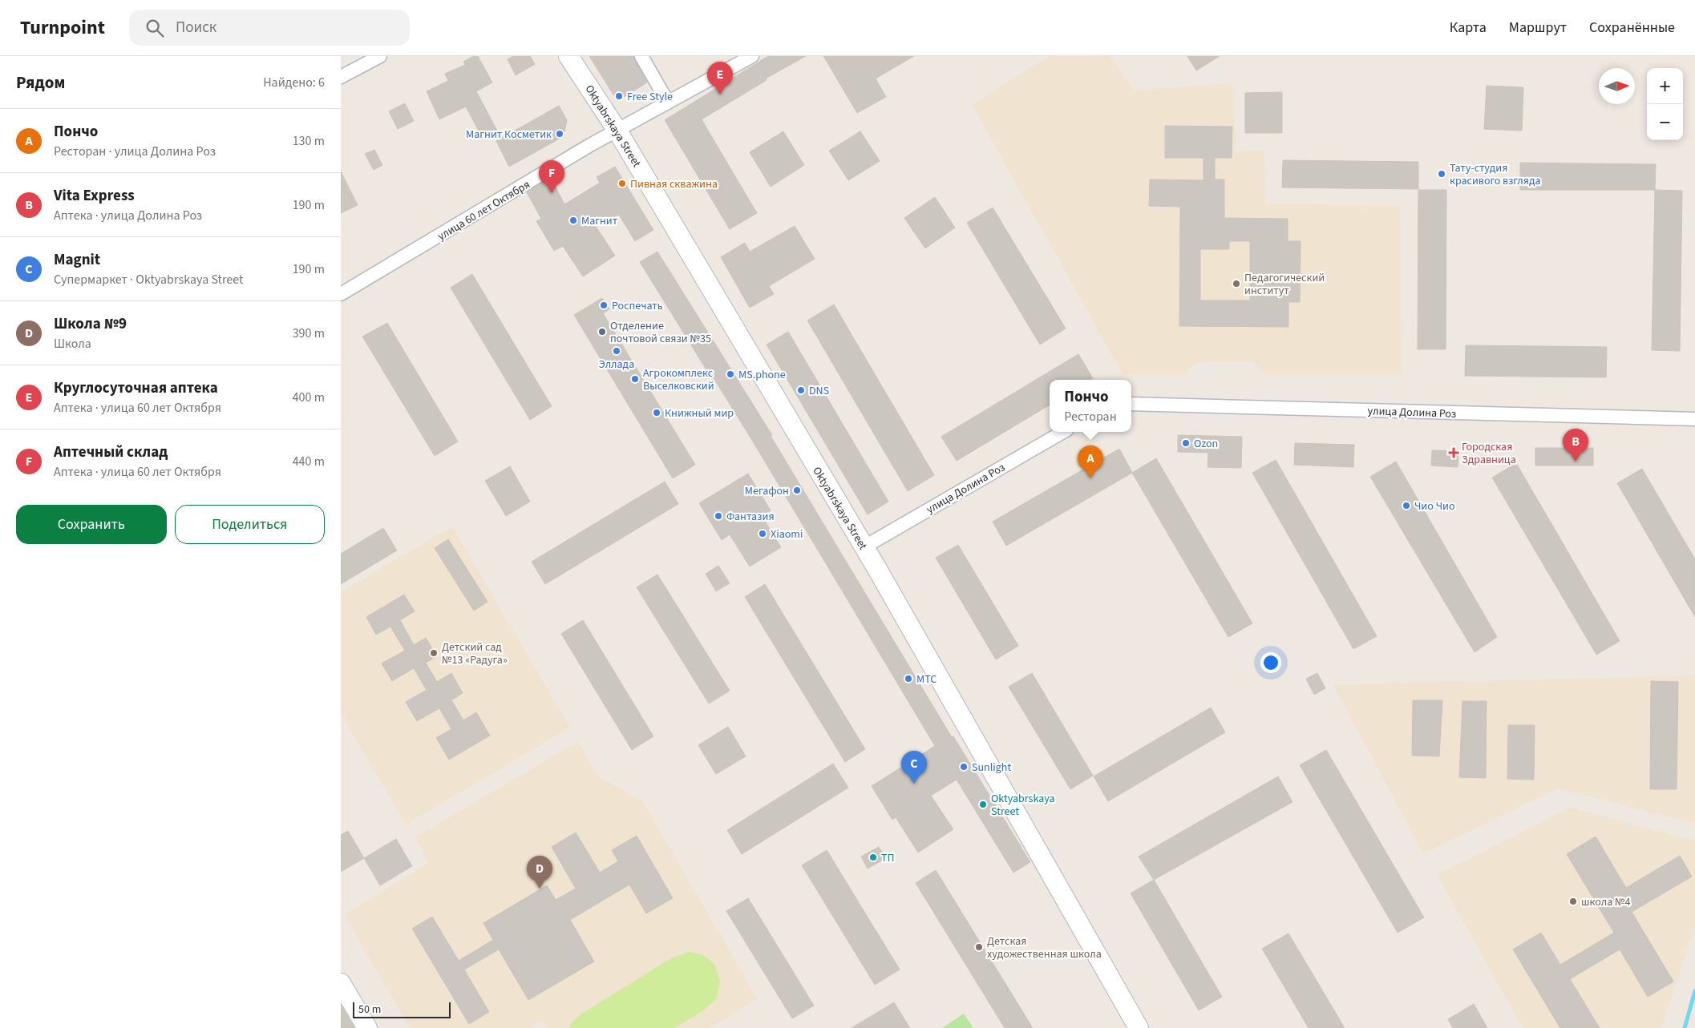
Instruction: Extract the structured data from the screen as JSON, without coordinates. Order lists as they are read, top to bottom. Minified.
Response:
{"streets":{"main road":["Oktyabrskaya Street"],"street":["улица 60 лет Октября","улица Долина Роз"]},"crossings":[["Oktyabrskaya Street","улица 60 лет Октября"],["Oktyabrskaya Street","улица Долина Роз"]],"places":{"other":["Free Style","Магнит Косметик","Тату-студия красивого взгляда","Пивная скважина","Магнит","Педагогический институт","Роспечать","Отделение почтовой связи №35","Эллада","MS.phone","Агрокомплекс Выселковский","DNS","Книжный мир","Ozon","Мегафон","Чио Чио","Фантазия","Xiaomi","Детский сад №13 «Радуга»","МТС","Sunlight","Oktyabrskaya Street","ТП","школа №4","Детская художественная школа"],"health":["Городская Здравница"]},"scale_bar":"50 m","north":"right","page":{"header":"Turnpoint","search":"Поиск","nav":["Карта","Маршрут","Сохранённые"],"heading":["Рядом","Найдено: 6"],"pins":["E","F","B","A","C","D"],"map_buttons":["+","−"],"list":[{"mark":"A","name":"Пончо","note":"Ресторан · улица Долина Роз","value":"130 m"},{"mark":"B","name":"Vita Express","note":"Аптека · улица Долина Роз","value":"190 m"},{"mark":"C","name":"Magnit","note":"Супермаркет · Oktyabrskaya Street","value":"190 m"},{"mark":"D","name":"Школа №9","note":"Школа","value":"390 m"},{"mark":"E","name":"Круглосуточная аптека","note":"Аптека · улица 60 лет Октября","value":"400 m"},{"mark":"F","name":"Аптечный склад","note":"Аптека · улица 60 лет Октября","value":"440 m"}],"popup":["Пончо","Ресторан"],"buttons":["Сохранить","Поделиться"],"scale":"50 m"}}
